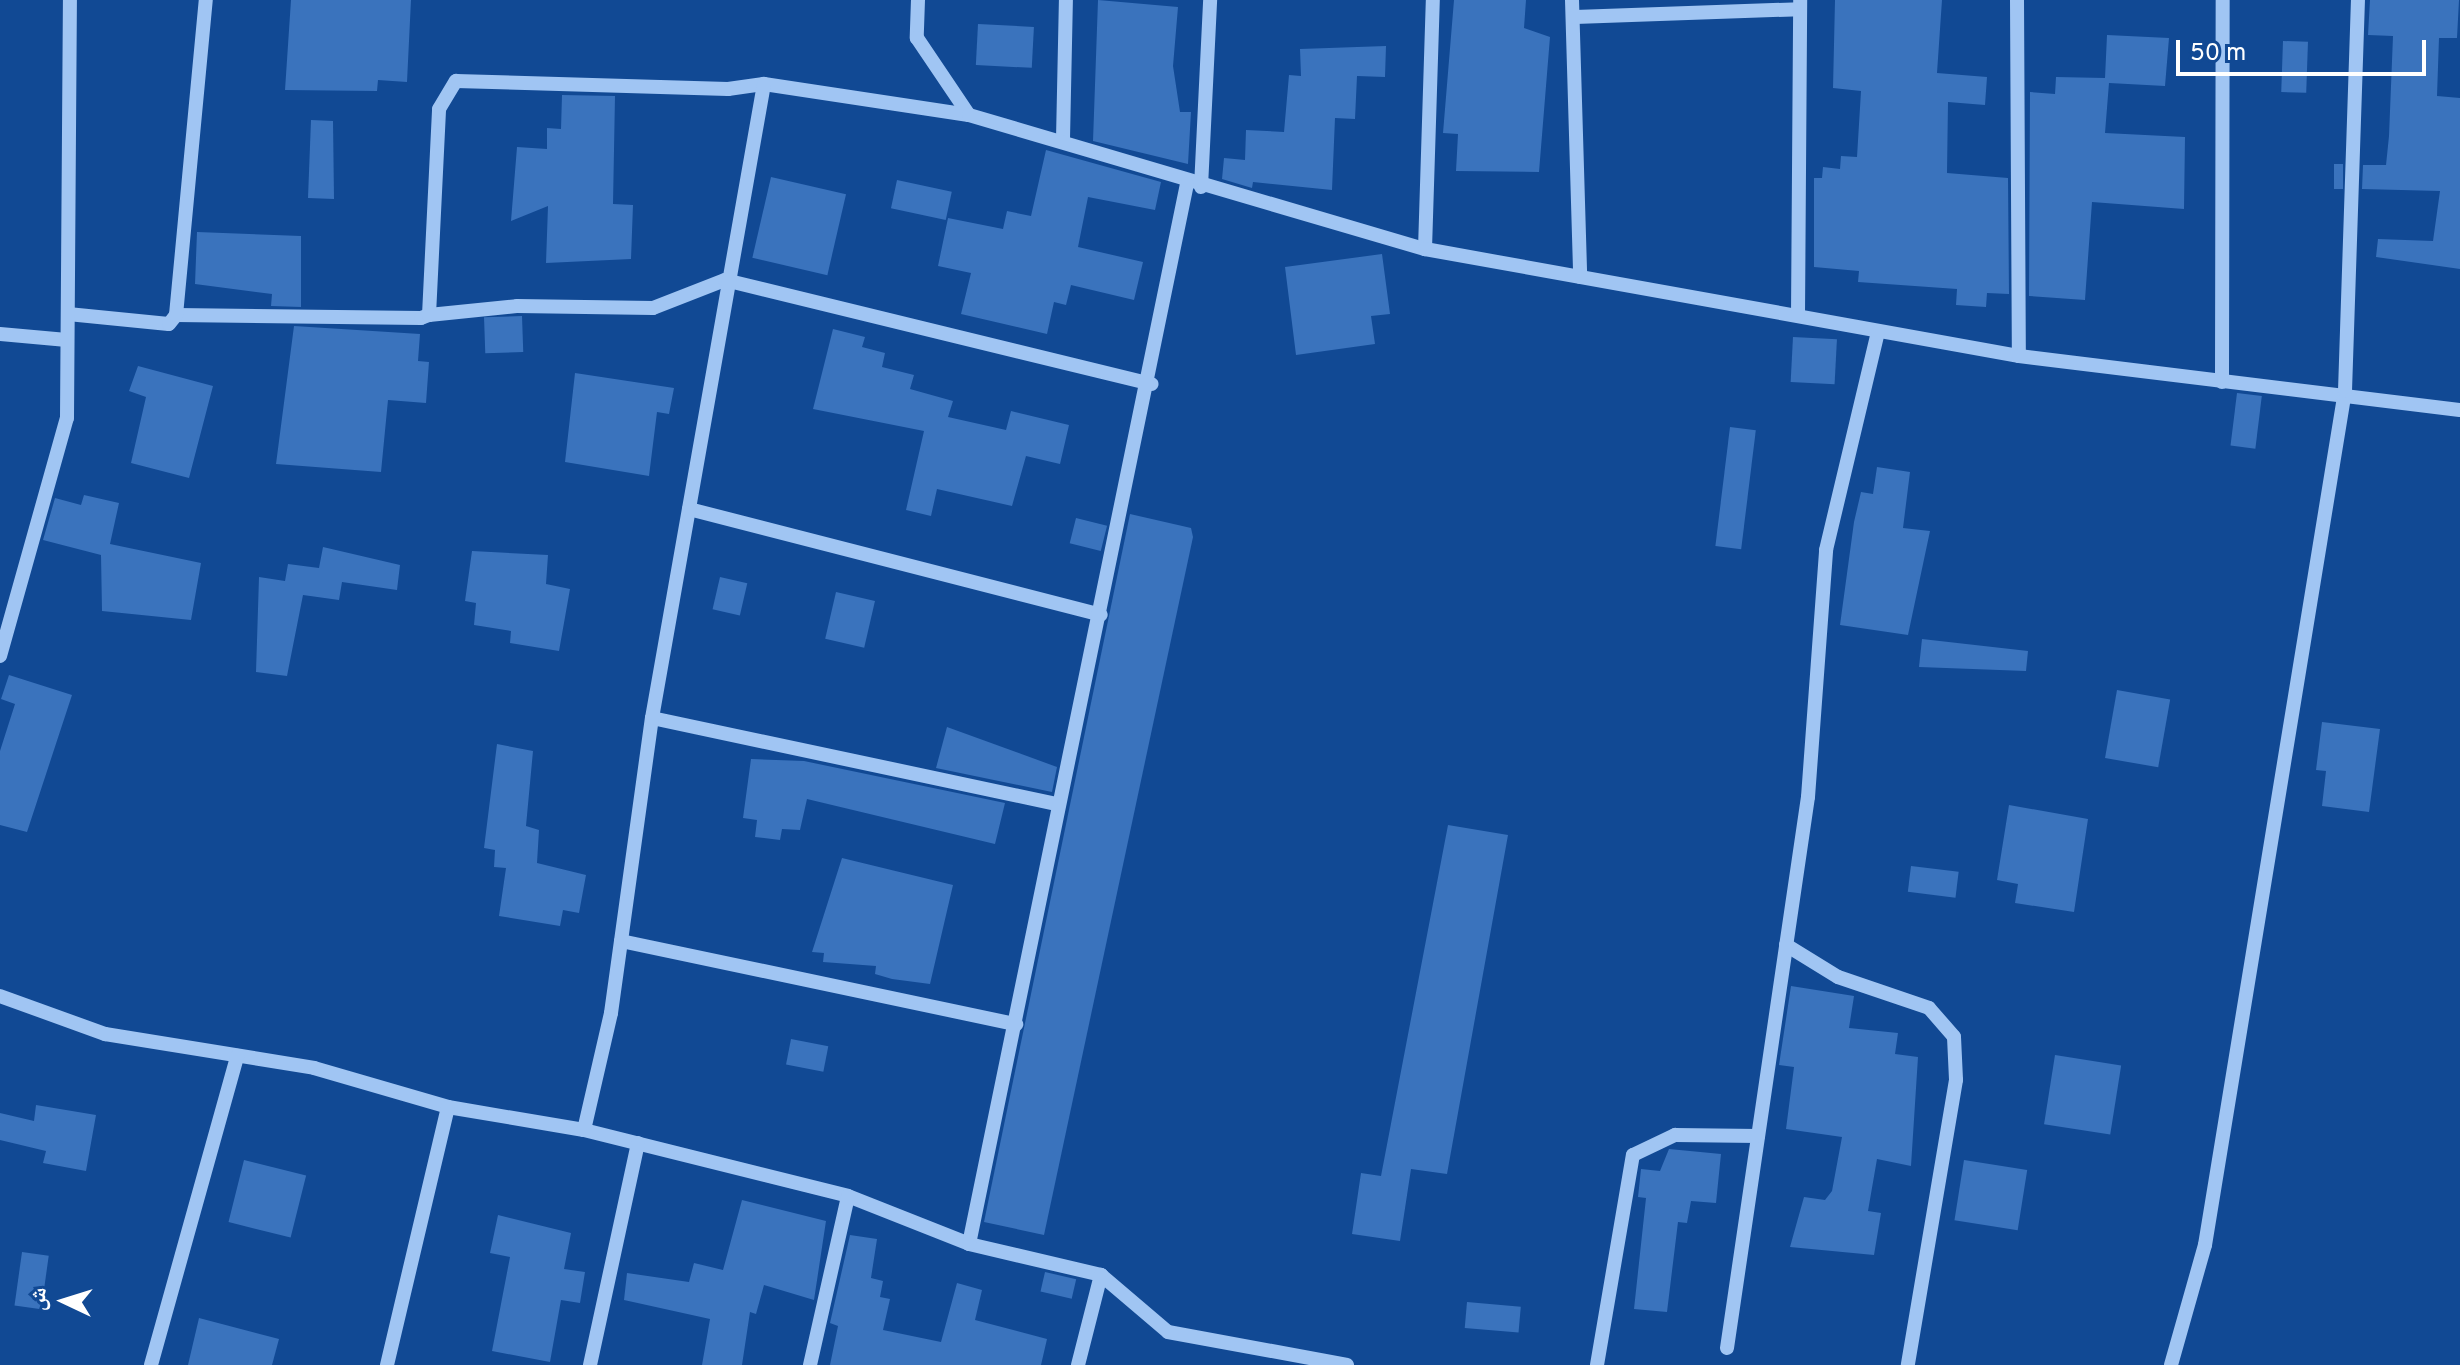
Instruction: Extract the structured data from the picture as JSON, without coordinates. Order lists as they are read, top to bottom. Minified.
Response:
{"scale_bar":"50 m","north":"left"}
